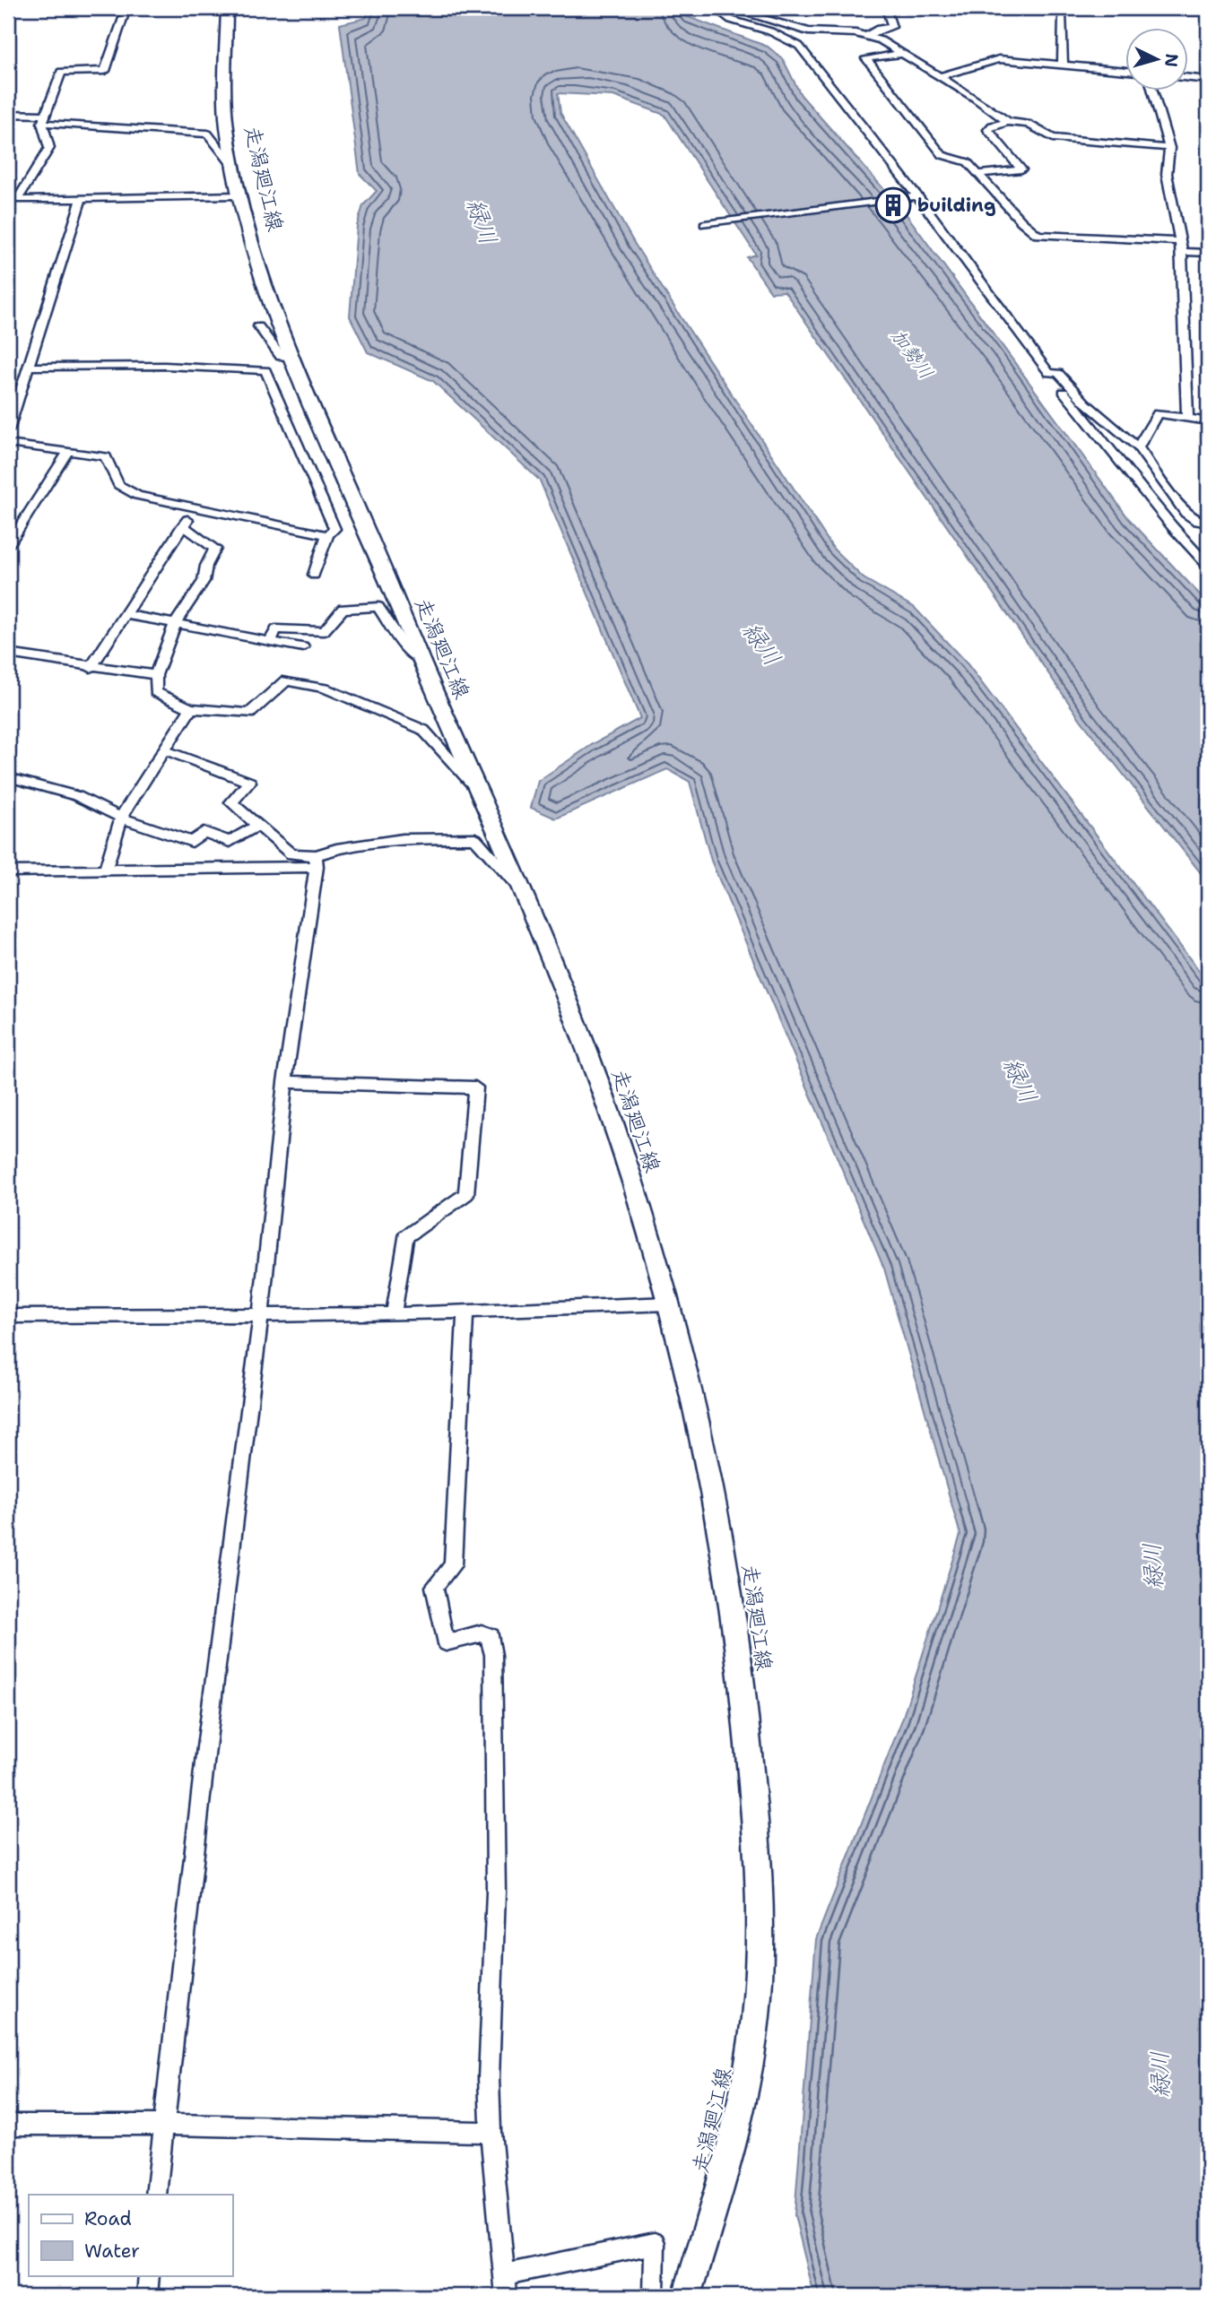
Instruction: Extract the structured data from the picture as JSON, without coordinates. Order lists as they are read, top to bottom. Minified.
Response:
{"streets":{"main road":["走潟廻江線"]},"water":["緑川","加勢川"],"places":{"building":["building"]},"legend":["Road","Water"],"north":"right"}
